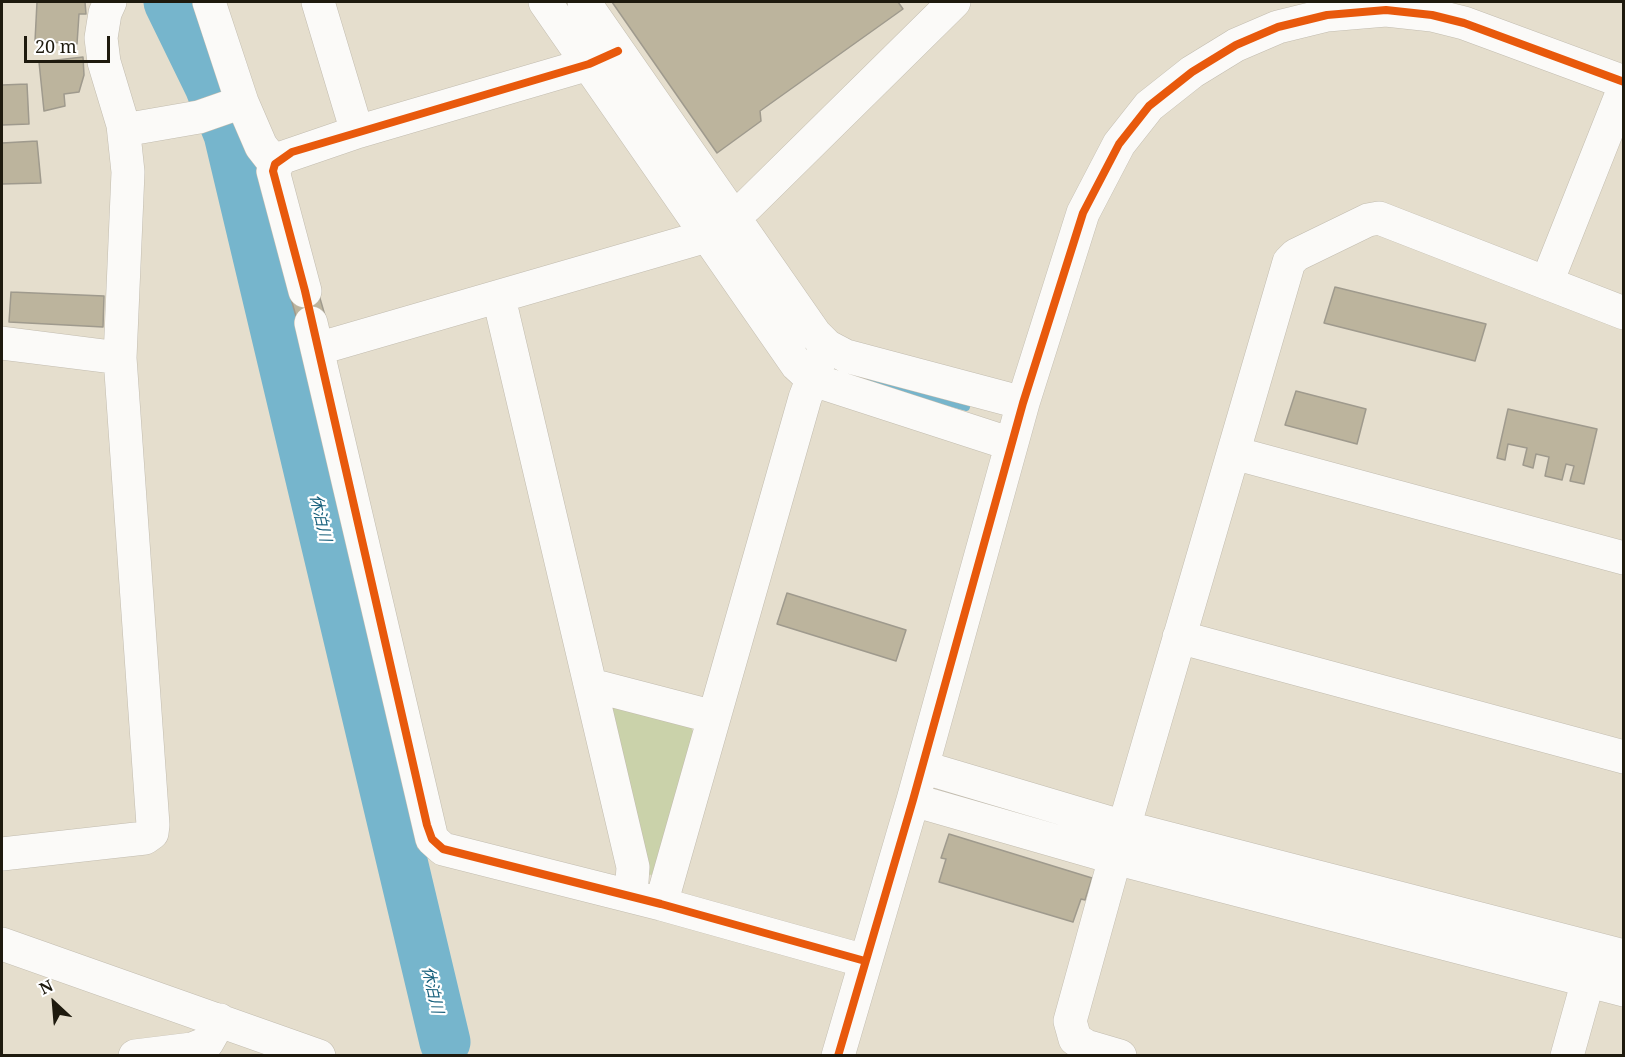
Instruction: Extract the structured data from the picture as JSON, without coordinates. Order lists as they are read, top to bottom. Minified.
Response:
{"water":["休泊川"],"scale_bar":"20 m","north":"top left"}
